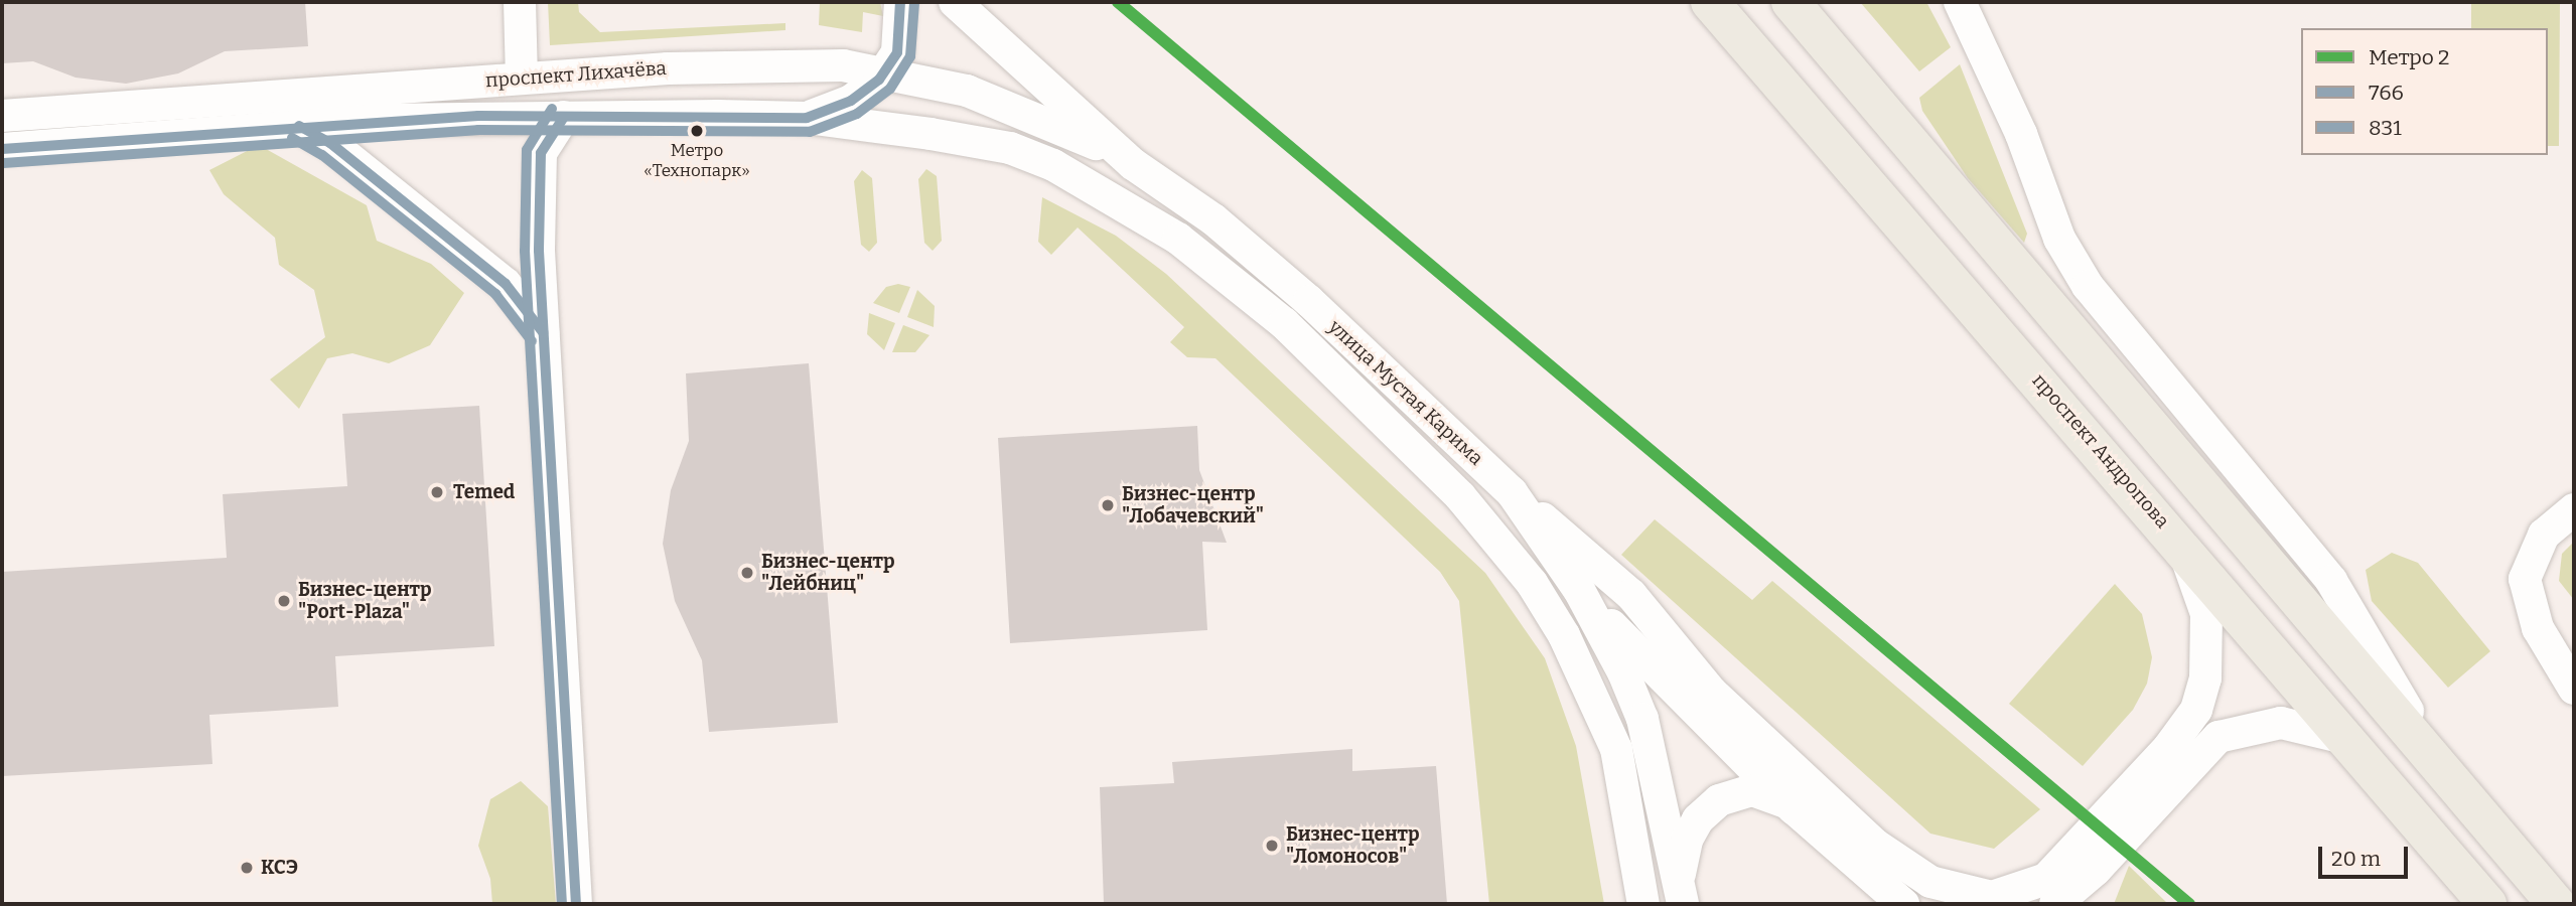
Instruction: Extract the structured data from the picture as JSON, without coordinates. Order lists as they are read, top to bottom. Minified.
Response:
{"streets":{"main road":["проспект Андропова"],"street":["проспект Лихачёва","улица Мустая Карима"]},"crossings":[["проспект Лихачёва","улица Мустая Карима"]],"places":["Метро «Технопарк»","Temed","Бизнес-центр \"Лобачевский\"","Бизнес-центр \"Лейбниц\"","Бизнес-центр \"Port-Plaza\"","Бизнес-центр \"Ломоносов\"","КСЭ"],"lines":["metro line 2","transit line 766","transit line 831"],"legend":["Метро 2","766","831"],"scale_bar":"20 m"}
